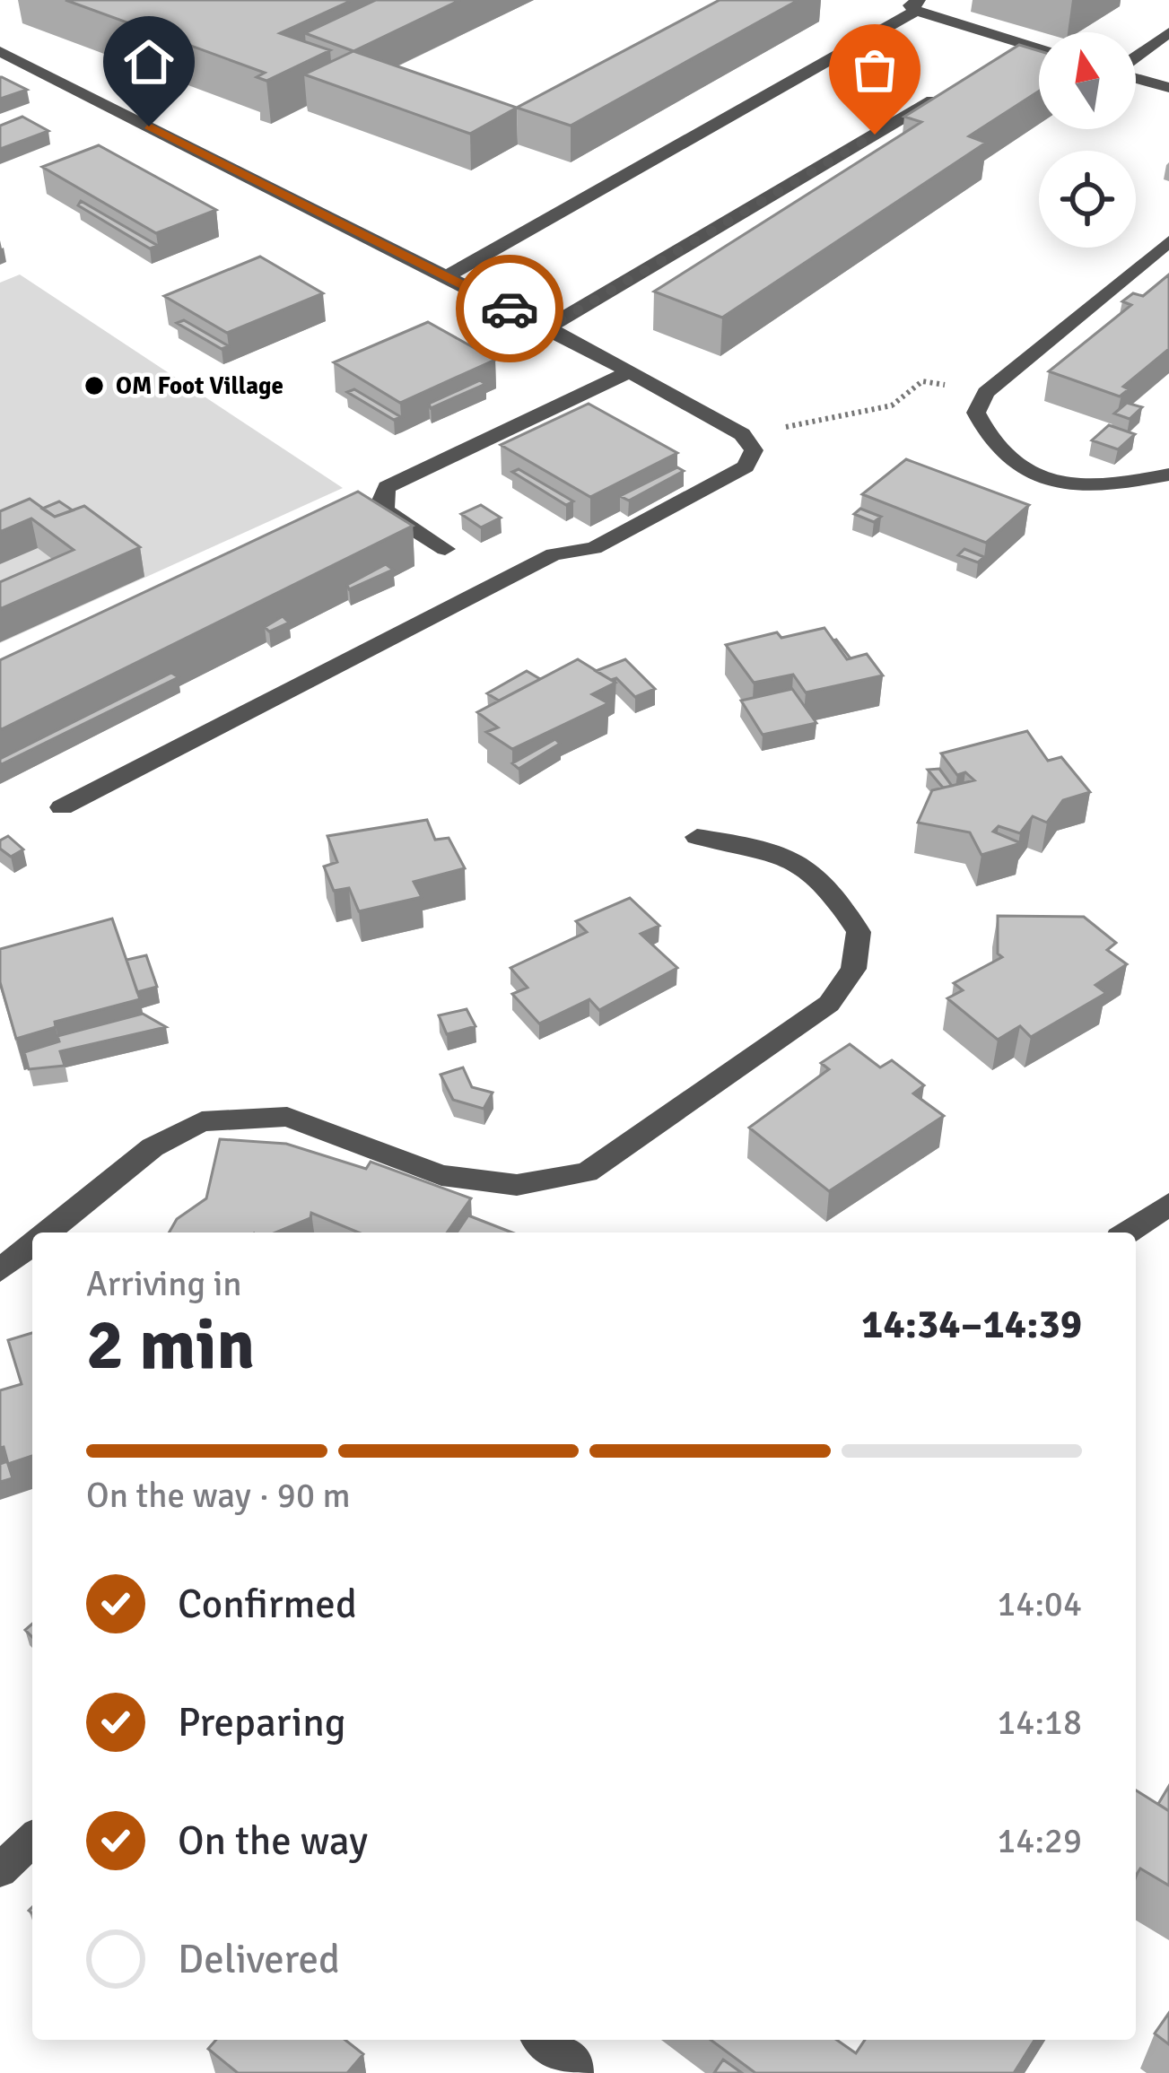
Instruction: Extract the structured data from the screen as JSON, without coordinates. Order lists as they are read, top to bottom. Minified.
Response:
{"places":["OM Foot Village"],"north":"top","page":{"heading":["2 min","Arriving in","14:34–14:39"],"bar":"On the way · 90 m","list":[["Confirmed","14:04"],["Preparing","14:18"],["On the way","14:29"],"Delivered"]}}
